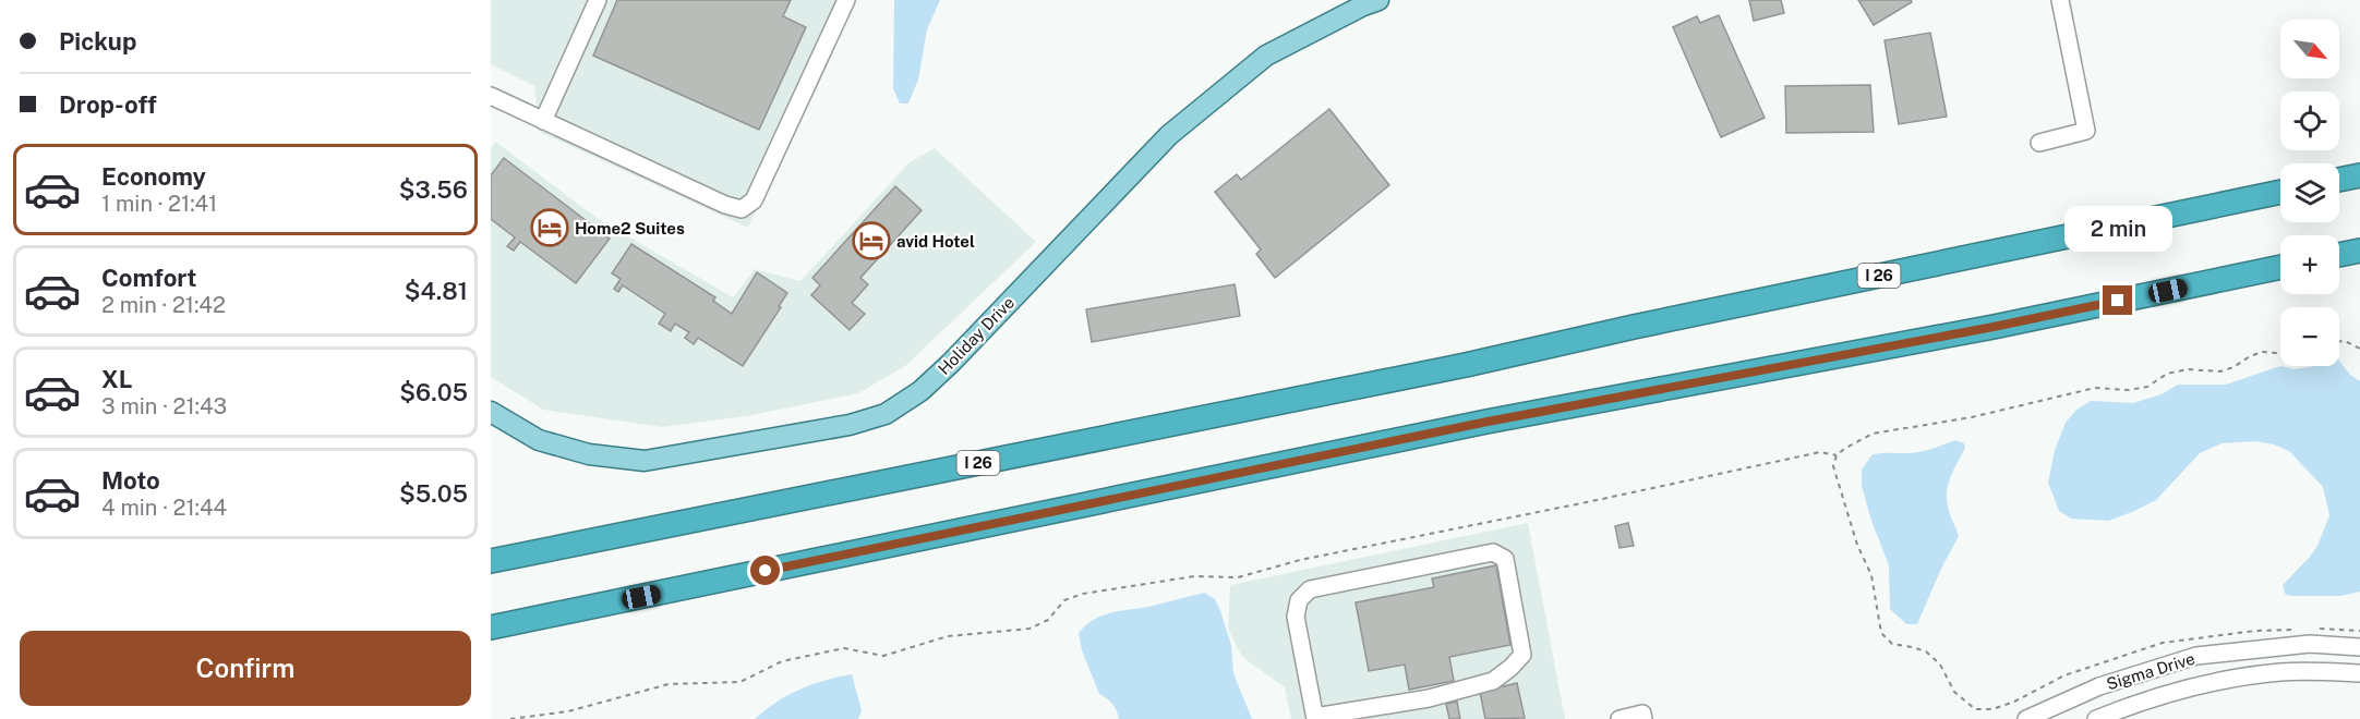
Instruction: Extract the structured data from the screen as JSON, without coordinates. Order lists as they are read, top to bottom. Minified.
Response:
{"streets":{"highway":["I 26"],"main road":["Holiday Drive"],"street":["Sigma Drive"]},"places":{"hotel":["Home2 Suites","avid Hotel"]},"north":"bottom right","page":{"banner":["Pickup","Drop-off"],"map_buttons":["+","−"],"list":[{"name":"Economy","note":"1 min · 21:41","value":"$3.56"},{"name":"Comfort","note":"2 min · 21:42","value":"$4.81"},{"name":"XL","note":"3 min · 21:43","value":"$6.05"},{"name":"Moto","note":"4 min · 21:44","value":"$5.05"}],"bubble":"2 min","buttons":"Confirm"}}
